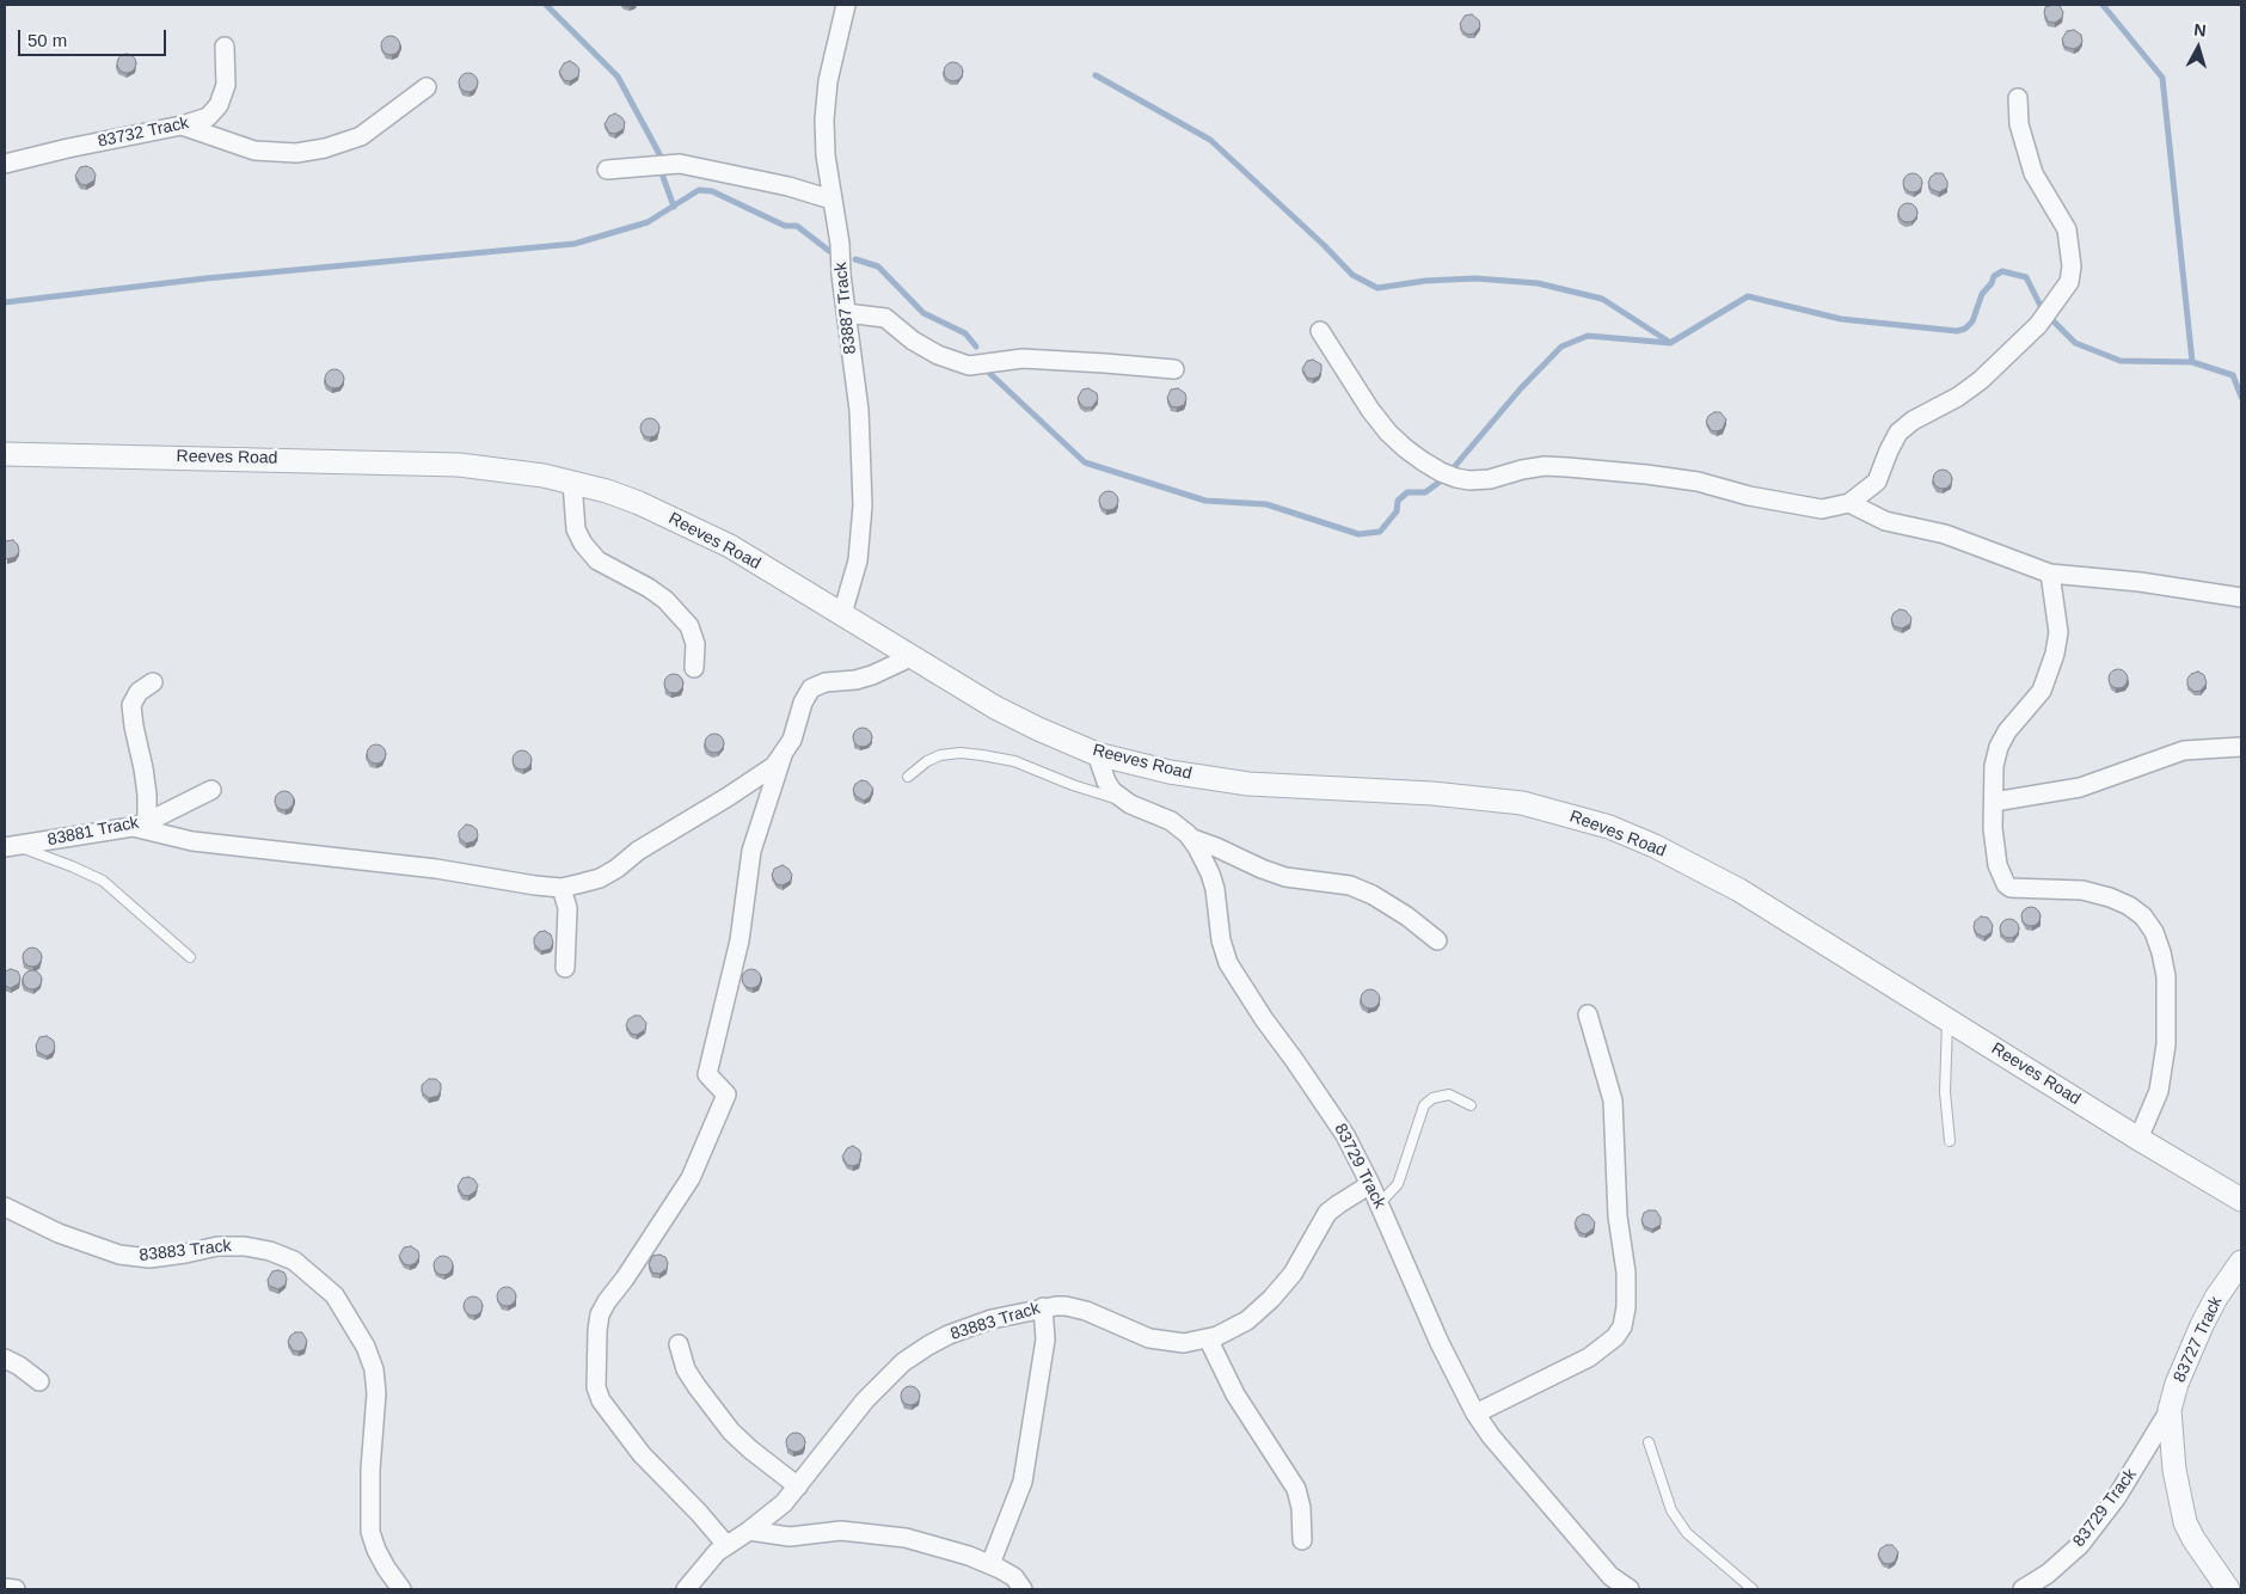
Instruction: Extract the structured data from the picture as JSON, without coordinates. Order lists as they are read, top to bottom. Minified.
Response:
{"streets":{"street":["83732 Track","83887 Track","Reeves Road","83881 Track","83729 Track","83883 Track","83727 Track"]},"crossings":[["83887 Track","Reeves Road"],["Reeves Road","83729 Track"],["83729 Track","83883 Track"],["83729 Track","83727 Track"]],"scale_bar":"50 m","north":"top"}
